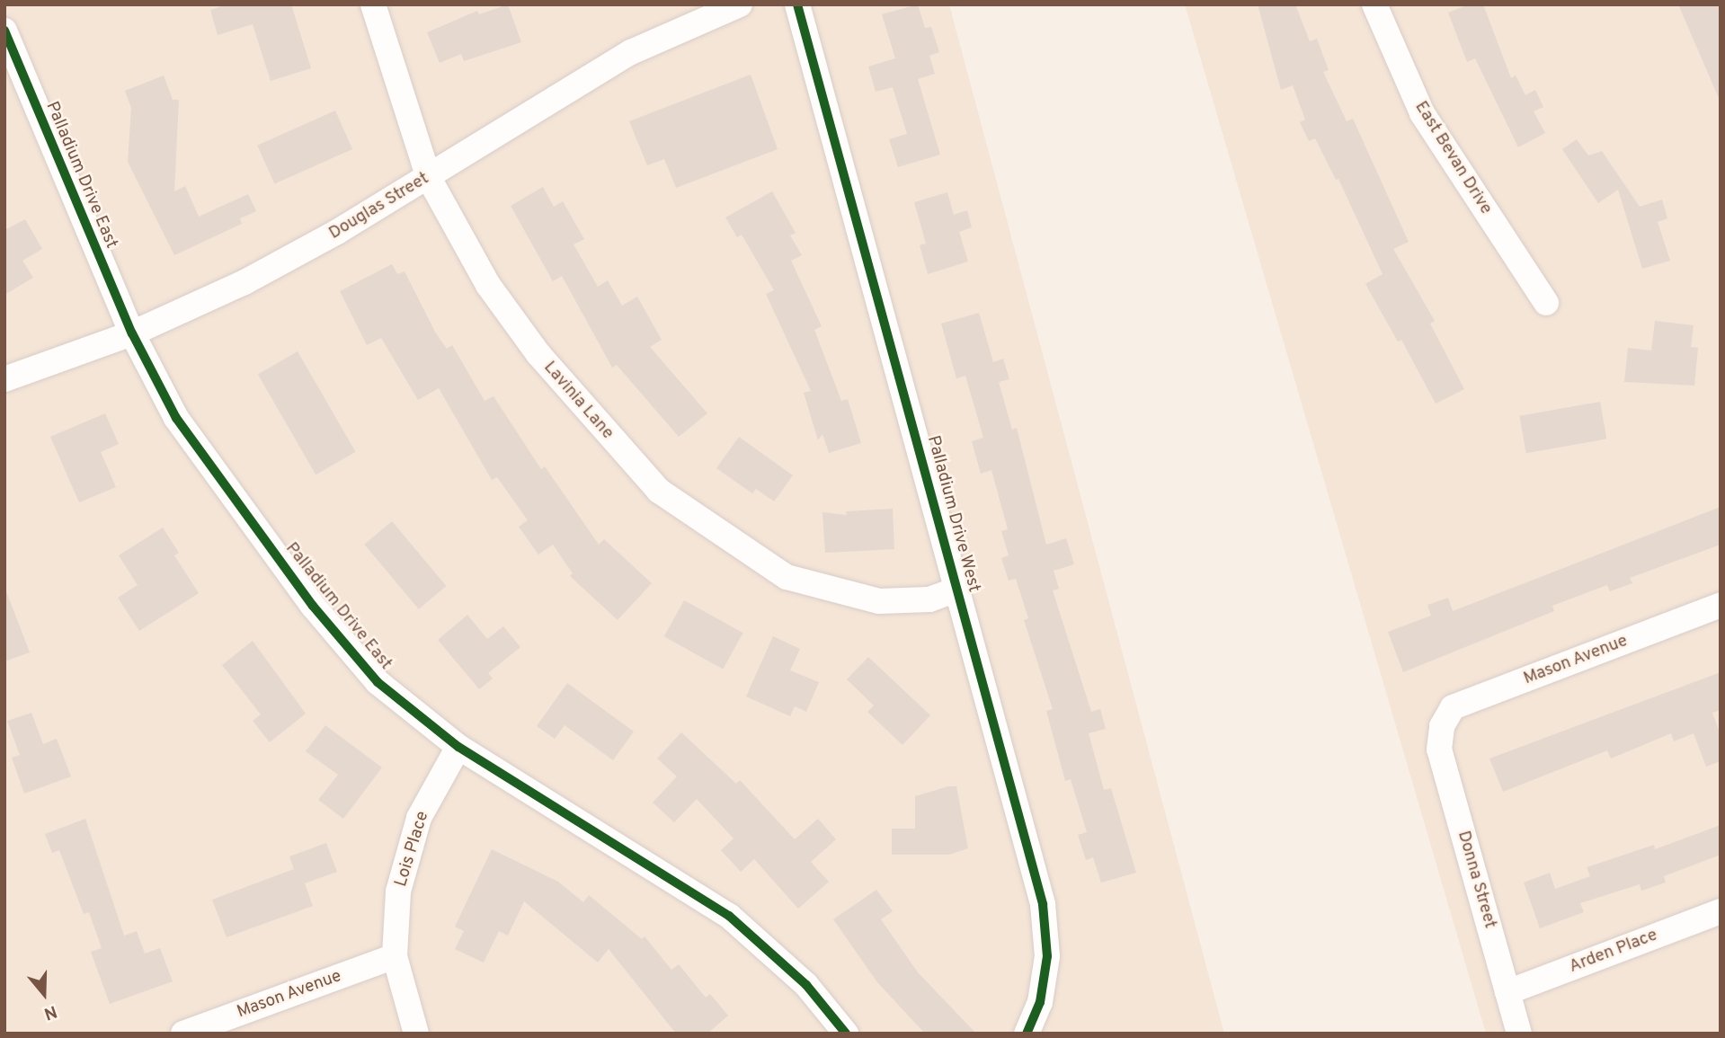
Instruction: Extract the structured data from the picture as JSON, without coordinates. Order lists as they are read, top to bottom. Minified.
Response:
{"streets":{"street":["East Bevan Drive","Palladium Drive East","Douglas Street","Lavinia Lane","Palladium Drive West","Mason Avenue","Lois Place","Donna Street","Arden Place"]},"crossings":[["Palladium Drive East","Douglas Street"],["Palladium Drive East","Lois Place"],["Douglas Street","Lavinia Lane"],["Lavinia Lane","Palladium Drive West"],["Mason Avenue","Lois Place"],["Mason Avenue","Donna Street"],["Donna Street","Arden Place"]],"north":"bottom"}
